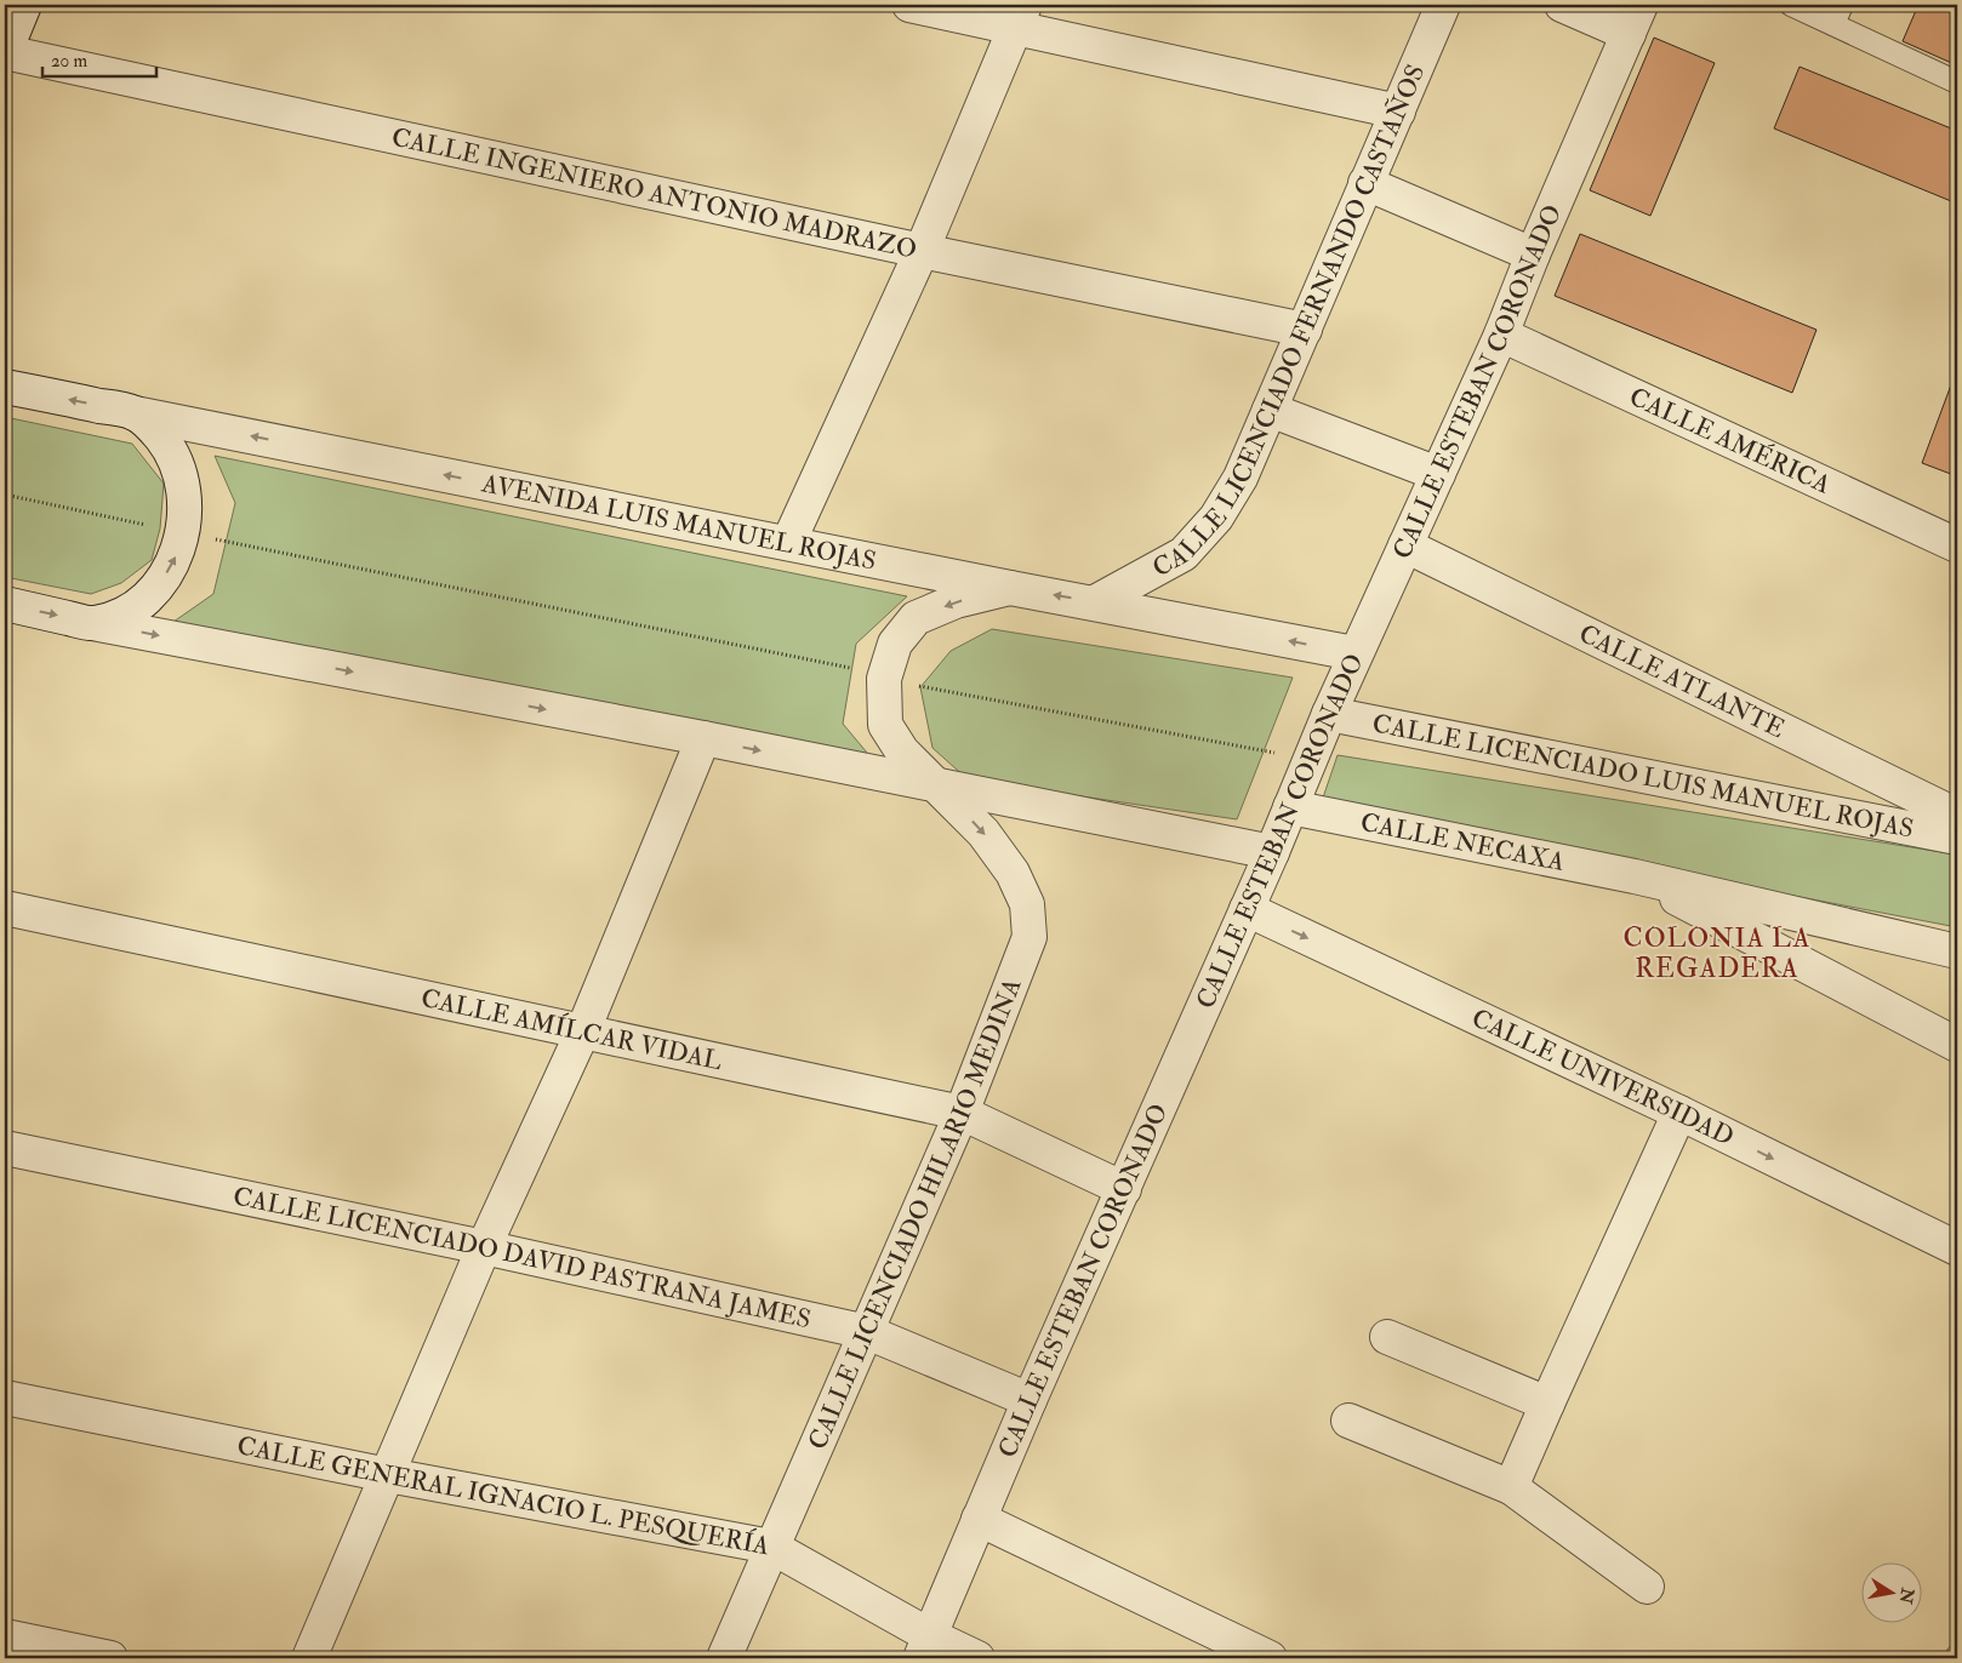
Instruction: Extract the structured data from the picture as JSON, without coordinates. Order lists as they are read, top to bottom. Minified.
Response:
{"streets":{"street":["CALLE INGENIERO ANTONIO MADRAZO","CALLE LICENCIADO FERNANDO CASTAÑOS","CALLE ESTEBAN CORONADO","CALLE AMÉRICA","AVENIDA LUIS MANUEL ROJAS","CALLE ATLANTE","CALLE LICENCIADO LUIS MANUEL ROJAS","CALLE NECAXA","CALLE AMÍLCAR VIDAL","CALLE UNIVERSIDAD","CALLE LICENCIADO HILARIO MEDINA","CALLE LICENCIADO DAVID PASTRANA JAMES","CALLE GENERAL IGNACIO L. PESQUERÍA"]},"crossings":[["CALLE INGENIERO ANTONIO MADRAZO","CALLE LICENCIADO FERNANDO CASTAÑOS"],["CALLE LICENCIADO FERNANDO CASTAÑOS","AVENIDA LUIS MANUEL ROJAS"],["CALLE ESTEBAN CORONADO","CALLE AMÉRICA"],["CALLE ESTEBAN CORONADO","AVENIDA LUIS MANUEL ROJAS"],["CALLE ESTEBAN CORONADO","CALLE ATLANTE"],["CALLE ESTEBAN CORONADO","CALLE LICENCIADO LUIS MANUEL ROJAS"],["CALLE ESTEBAN CORONADO","CALLE NECAXA"],["CALLE ESTEBAN CORONADO","CALLE AMÍLCAR VIDAL"],["CALLE ESTEBAN CORONADO","CALLE UNIVERSIDAD"],["CALLE ESTEBAN CORONADO","CALLE LICENCIADO DAVID PASTRANA JAMES"],["CALLE ESTEBAN CORONADO","CALLE GENERAL IGNACIO L. PESQUERÍA"],["AVENIDA LUIS MANUEL ROJAS","CALLE LICENCIADO HILARIO MEDINA"],["CALLE AMÍLCAR VIDAL","CALLE LICENCIADO HILARIO MEDINA"],["CALLE LICENCIADO HILARIO MEDINA","CALLE LICENCIADO DAVID PASTRANA JAMES"],["CALLE LICENCIADO HILARIO MEDINA","CALLE GENERAL IGNACIO L. PESQUERÍA"]],"one_way":["CALLE UNIVERSIDAD"],"districts":["COLONIA LA REGADERA"],"scale_bar":"20 m","north":"right"}
